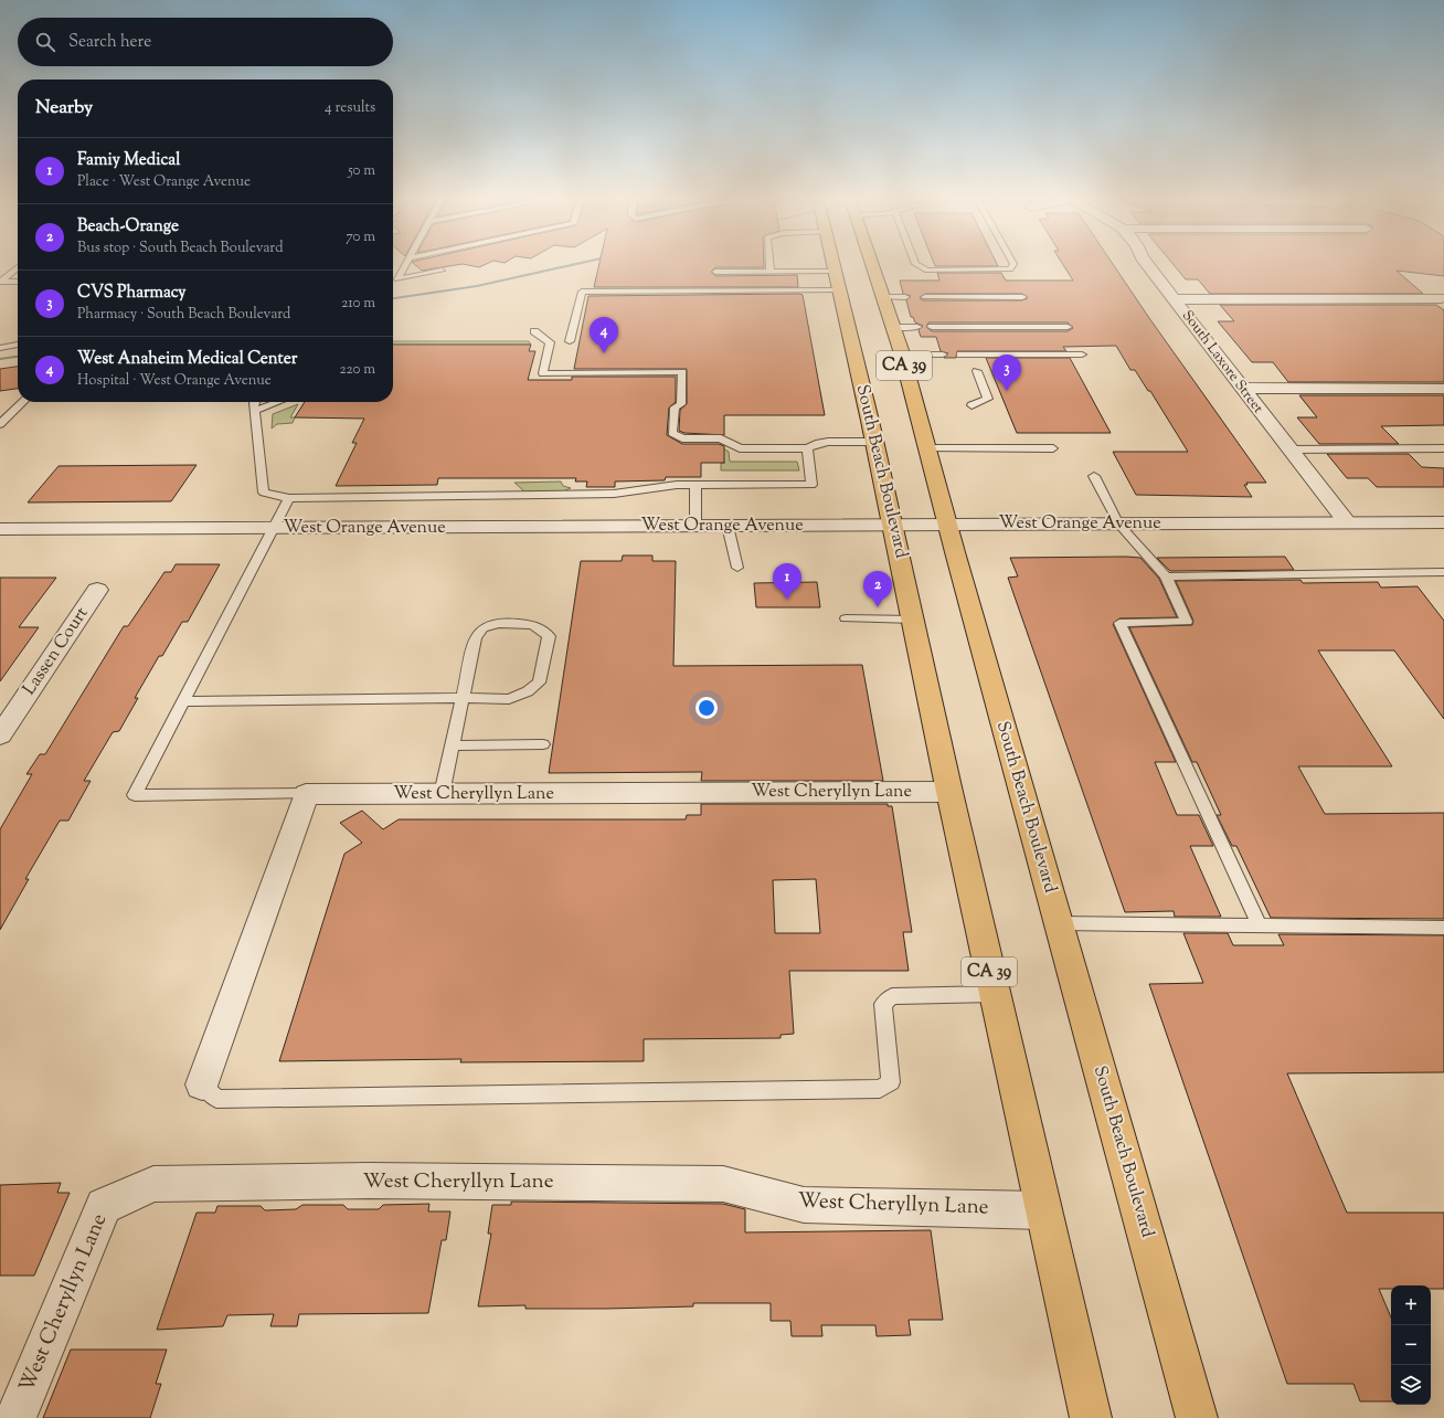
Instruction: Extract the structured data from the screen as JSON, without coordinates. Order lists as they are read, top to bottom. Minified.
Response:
{"streets":{"main road":["CA 39","South Beach Boulevard"],"street":["South Laxore Street","West Orange Avenue","Lassen Court","West Cheryllyn Lane"]},"crossings":[["South Laxore Street","West Orange Avenue"],["South Beach Boulevard","West Orange Avenue"],["South Beach Boulevard","West Cheryllyn Lane"]],"page":{"search":"Search here","heading":["Nearby","4 results"],"list":[{"mark":"1","name":"Famiy Medical","note":"Place · West Orange Avenue","value":"50 m"},{"mark":"2","name":"Beach-Orange","note":"Bus stop · South Beach Boulevard","value":"70 m"},{"mark":"3","name":"CVS Pharmacy","note":"Pharmacy · South Beach Boulevard","value":"210 m"},{"mark":"4","name":"West Anaheim Medical Center","note":"Hospital · West Orange Avenue","value":"220 m"}],"pins":["4","3","1","2"],"map_buttons":["+","−"]}}
